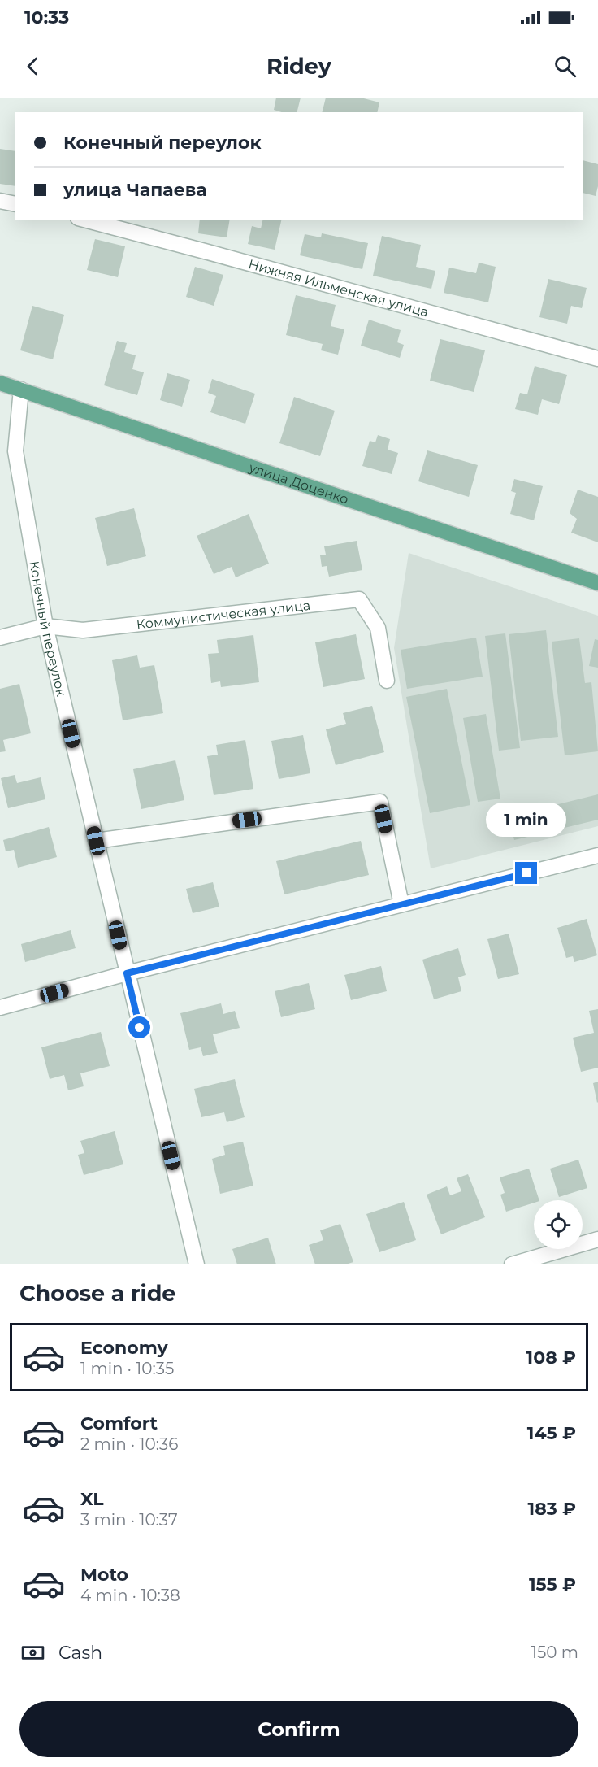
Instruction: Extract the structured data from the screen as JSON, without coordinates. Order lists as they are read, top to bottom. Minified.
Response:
{"streets":{"main road":["улица Доценко"],"street":["Нижняя Ильменская улица","Коммунистическая улица","Конечный переулок"]},"crossings":[["улица Доценко","Конечный переулок"],["Коммунистическая улица","Конечный переулок"]],"page":{"status":"10:33","header":"Ridey","banner":["Конечный переулок","улица Чапаева"],"bubble":"1 min","heading":"Choose a ride","list":[{"name":"Economy","note":"1 min · 10:35","value":"108 ₽"},{"name":"Comfort","note":"2 min · 10:36","value":"145 ₽"},{"name":"XL","note":"3 min · 10:37","value":"183 ₽"},{"name":"Moto","note":"4 min · 10:38","value":"155 ₽"}],"pay":["Cash","150 m"],"buttons":"Confirm"}}
